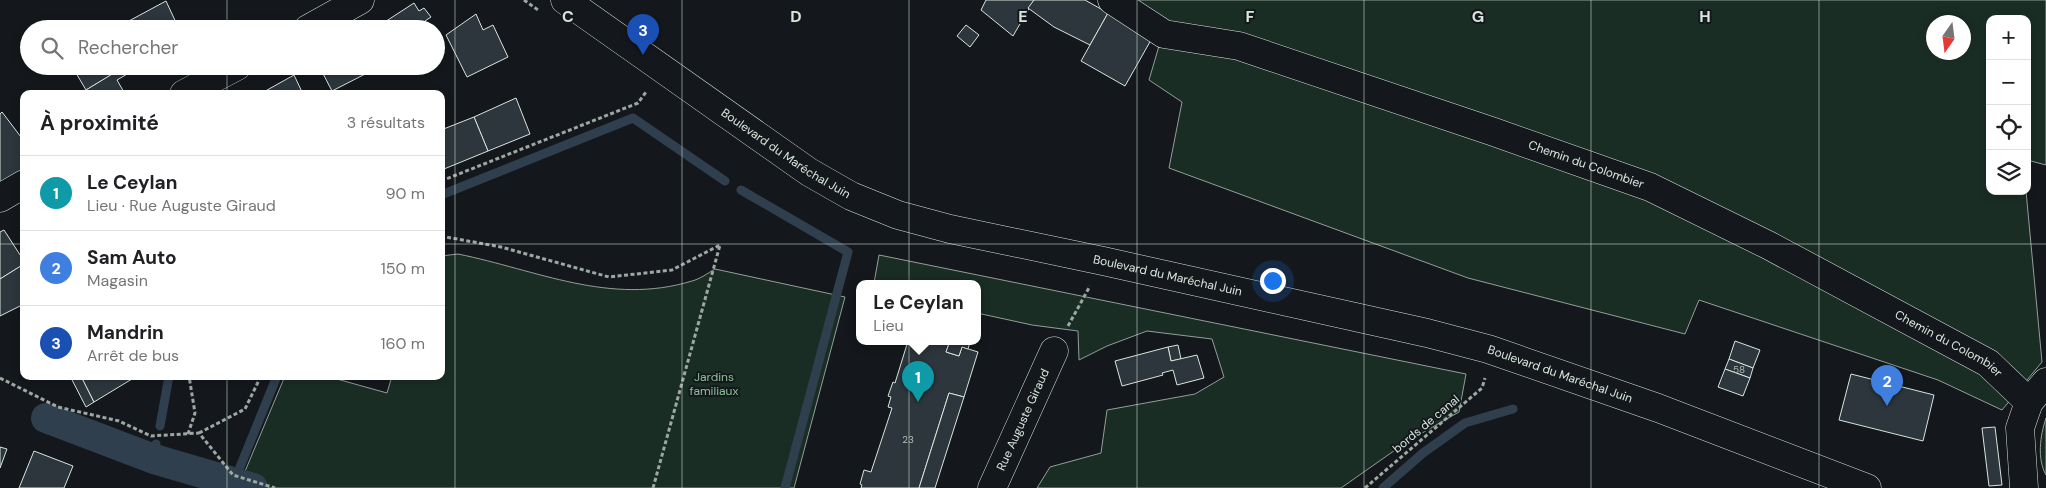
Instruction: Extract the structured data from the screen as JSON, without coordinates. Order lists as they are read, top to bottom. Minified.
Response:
{"streets":{"main road":["Boulevard du Maréchal Juin","Chemin du Colombier","Rue Auguste Giraud"],"path":["bords de canal"]},"parks":["Jardins familiaux"],"house_numbers":["58","23"],"north":"bottom","page":{"pins":["3","1","2"],"map_buttons":["+","−"],"search":"Rechercher","heading":["À proximité","3 résultats"],"list":[{"mark":"1","name":"Le Ceylan","note":"Lieu · Rue Auguste Giraud","value":"90 m"},{"mark":"2","name":"Sam Auto","note":"Magasin","value":"150 m"},{"mark":"3","name":"Mandrin","note":"Arrêt de bus","value":"160 m"}],"popup":["Le Ceylan","Lieu"]},"grid":{"columns":["C","D","E","F","G","H"]}}
